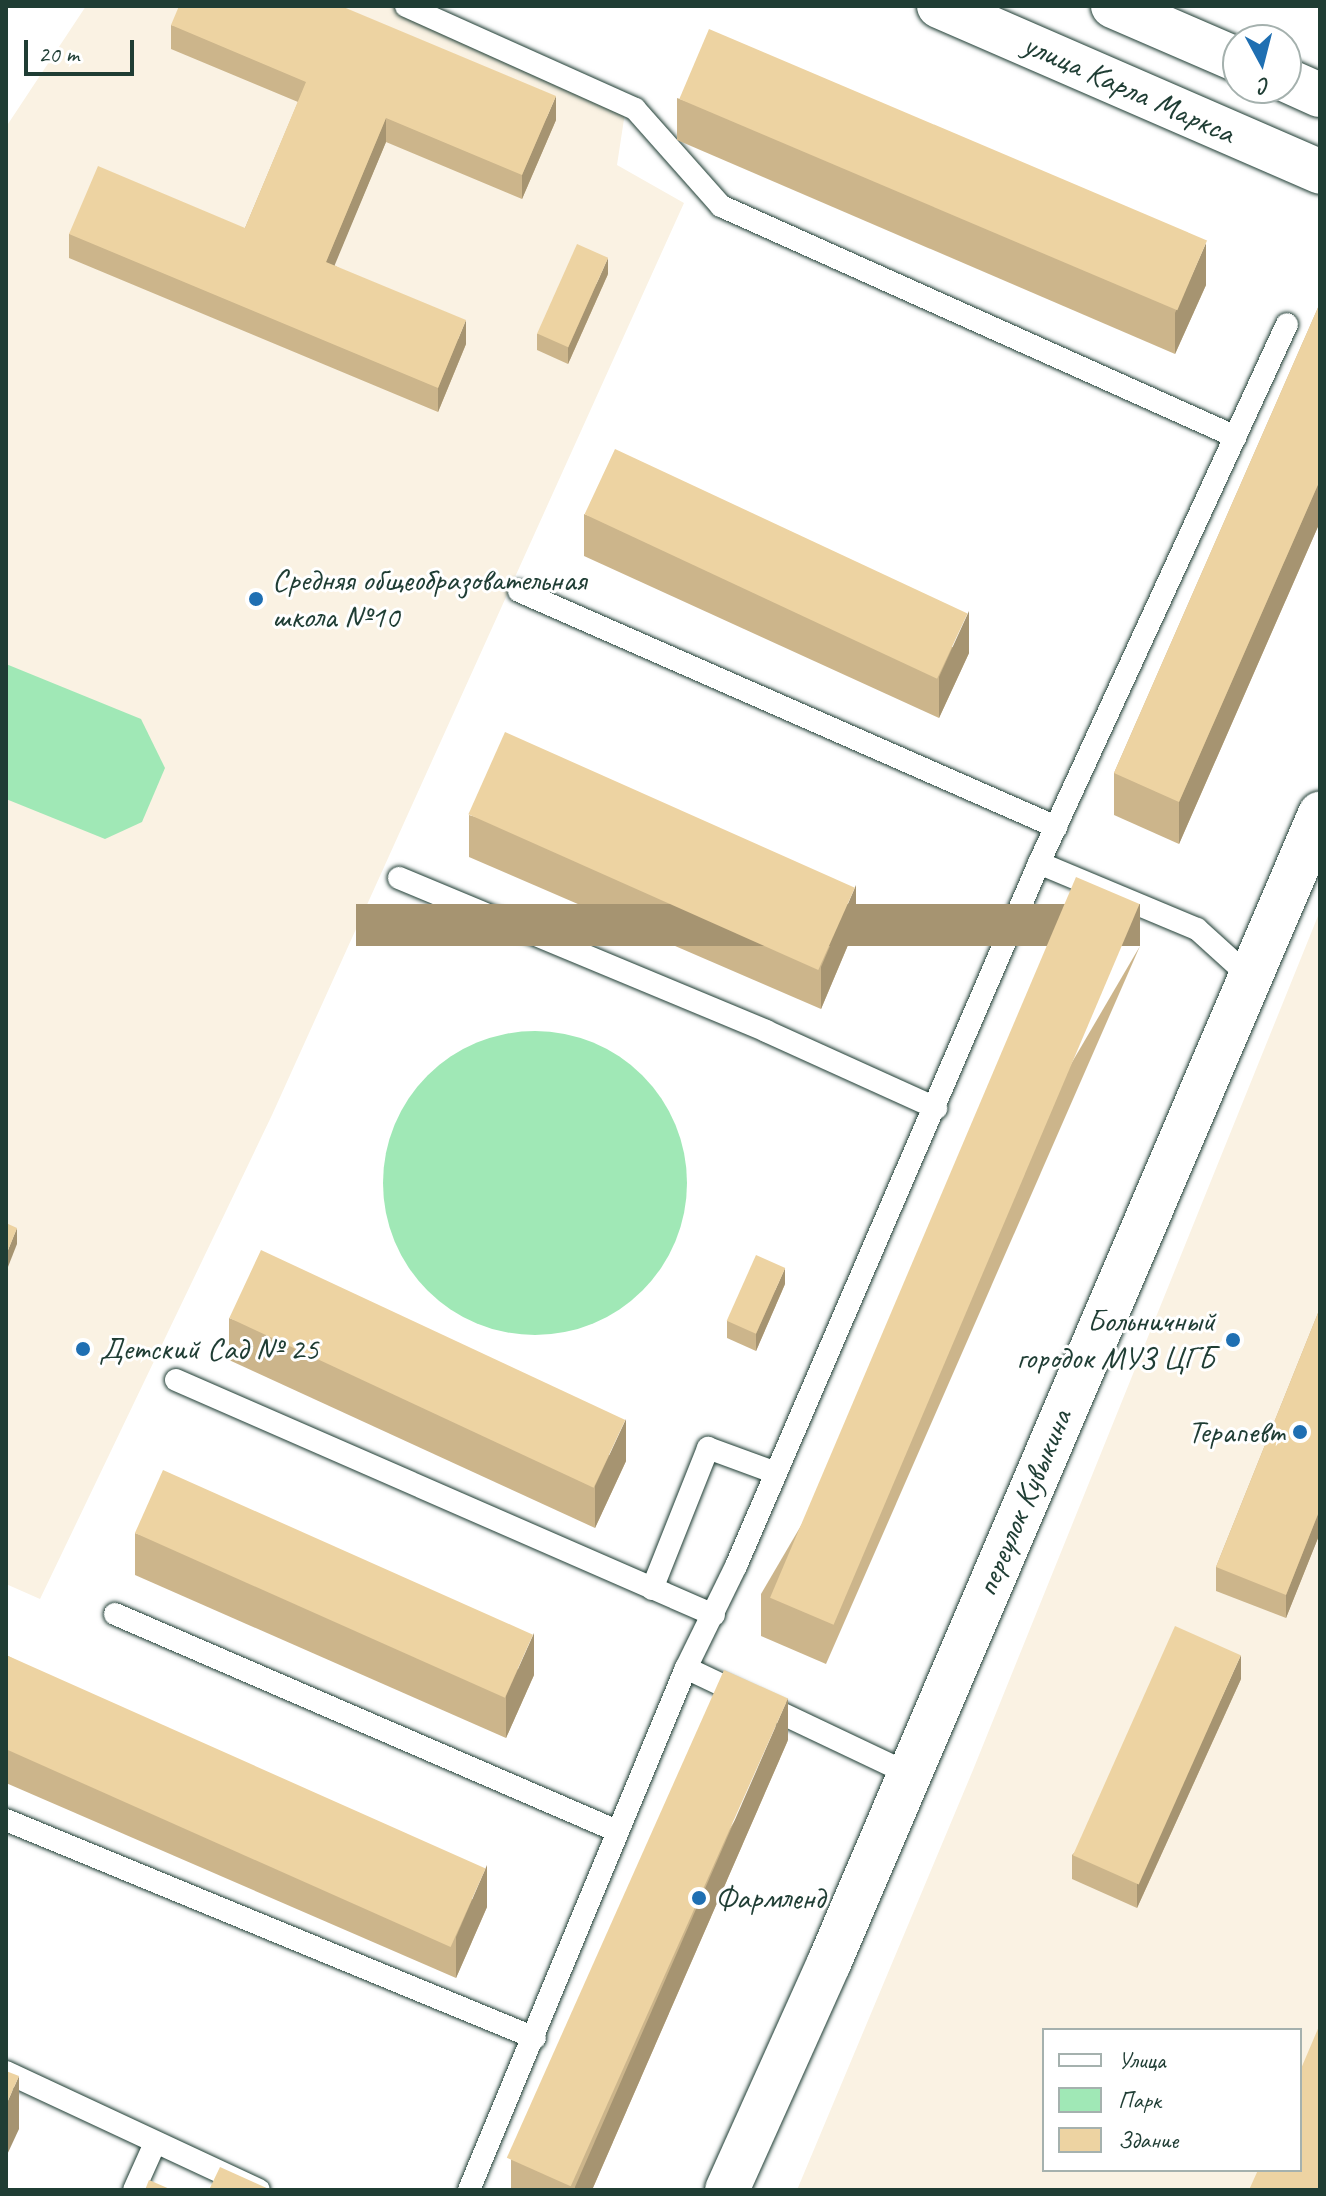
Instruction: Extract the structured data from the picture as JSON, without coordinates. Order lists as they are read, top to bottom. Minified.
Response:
{"streets":{"main road":["улица Карла Маркса","переулок Кувыкина"]},"places":["Средняя общеобразовательная школа №10","Больничный городок МУЗ ЦГБ","Детский Сад № 25","Терапевт","Фармленд"],"legend":["Улица","Парк","Здание"],"scale_bar":"20 m","north":"bottom"}
